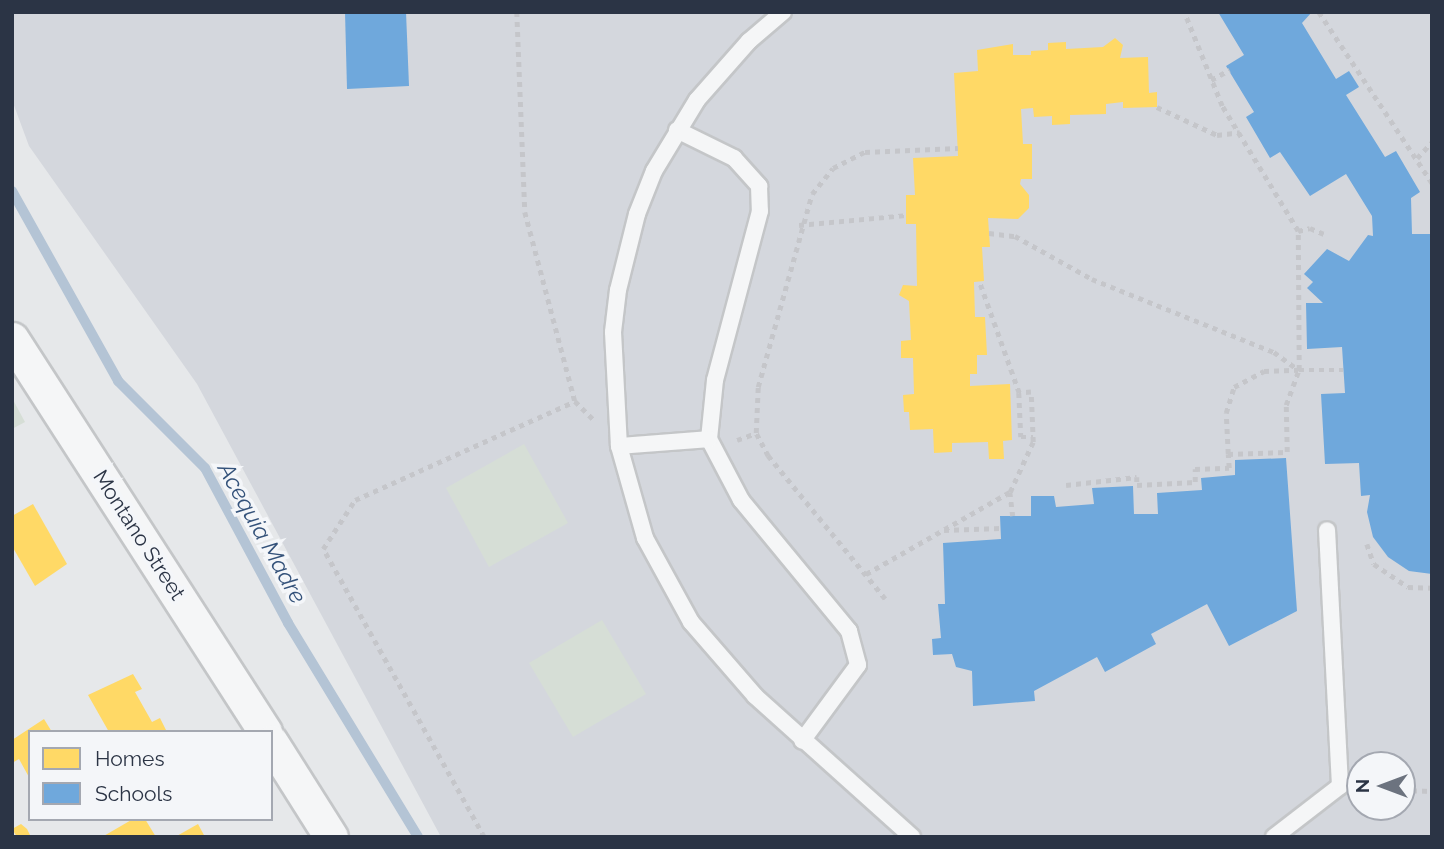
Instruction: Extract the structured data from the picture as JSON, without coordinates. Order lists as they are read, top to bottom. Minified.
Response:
{"streets":{"street":["Montano Street"]},"water":["Acequia Madre"],"legend":["Homes","Schools"],"north":"left"}
